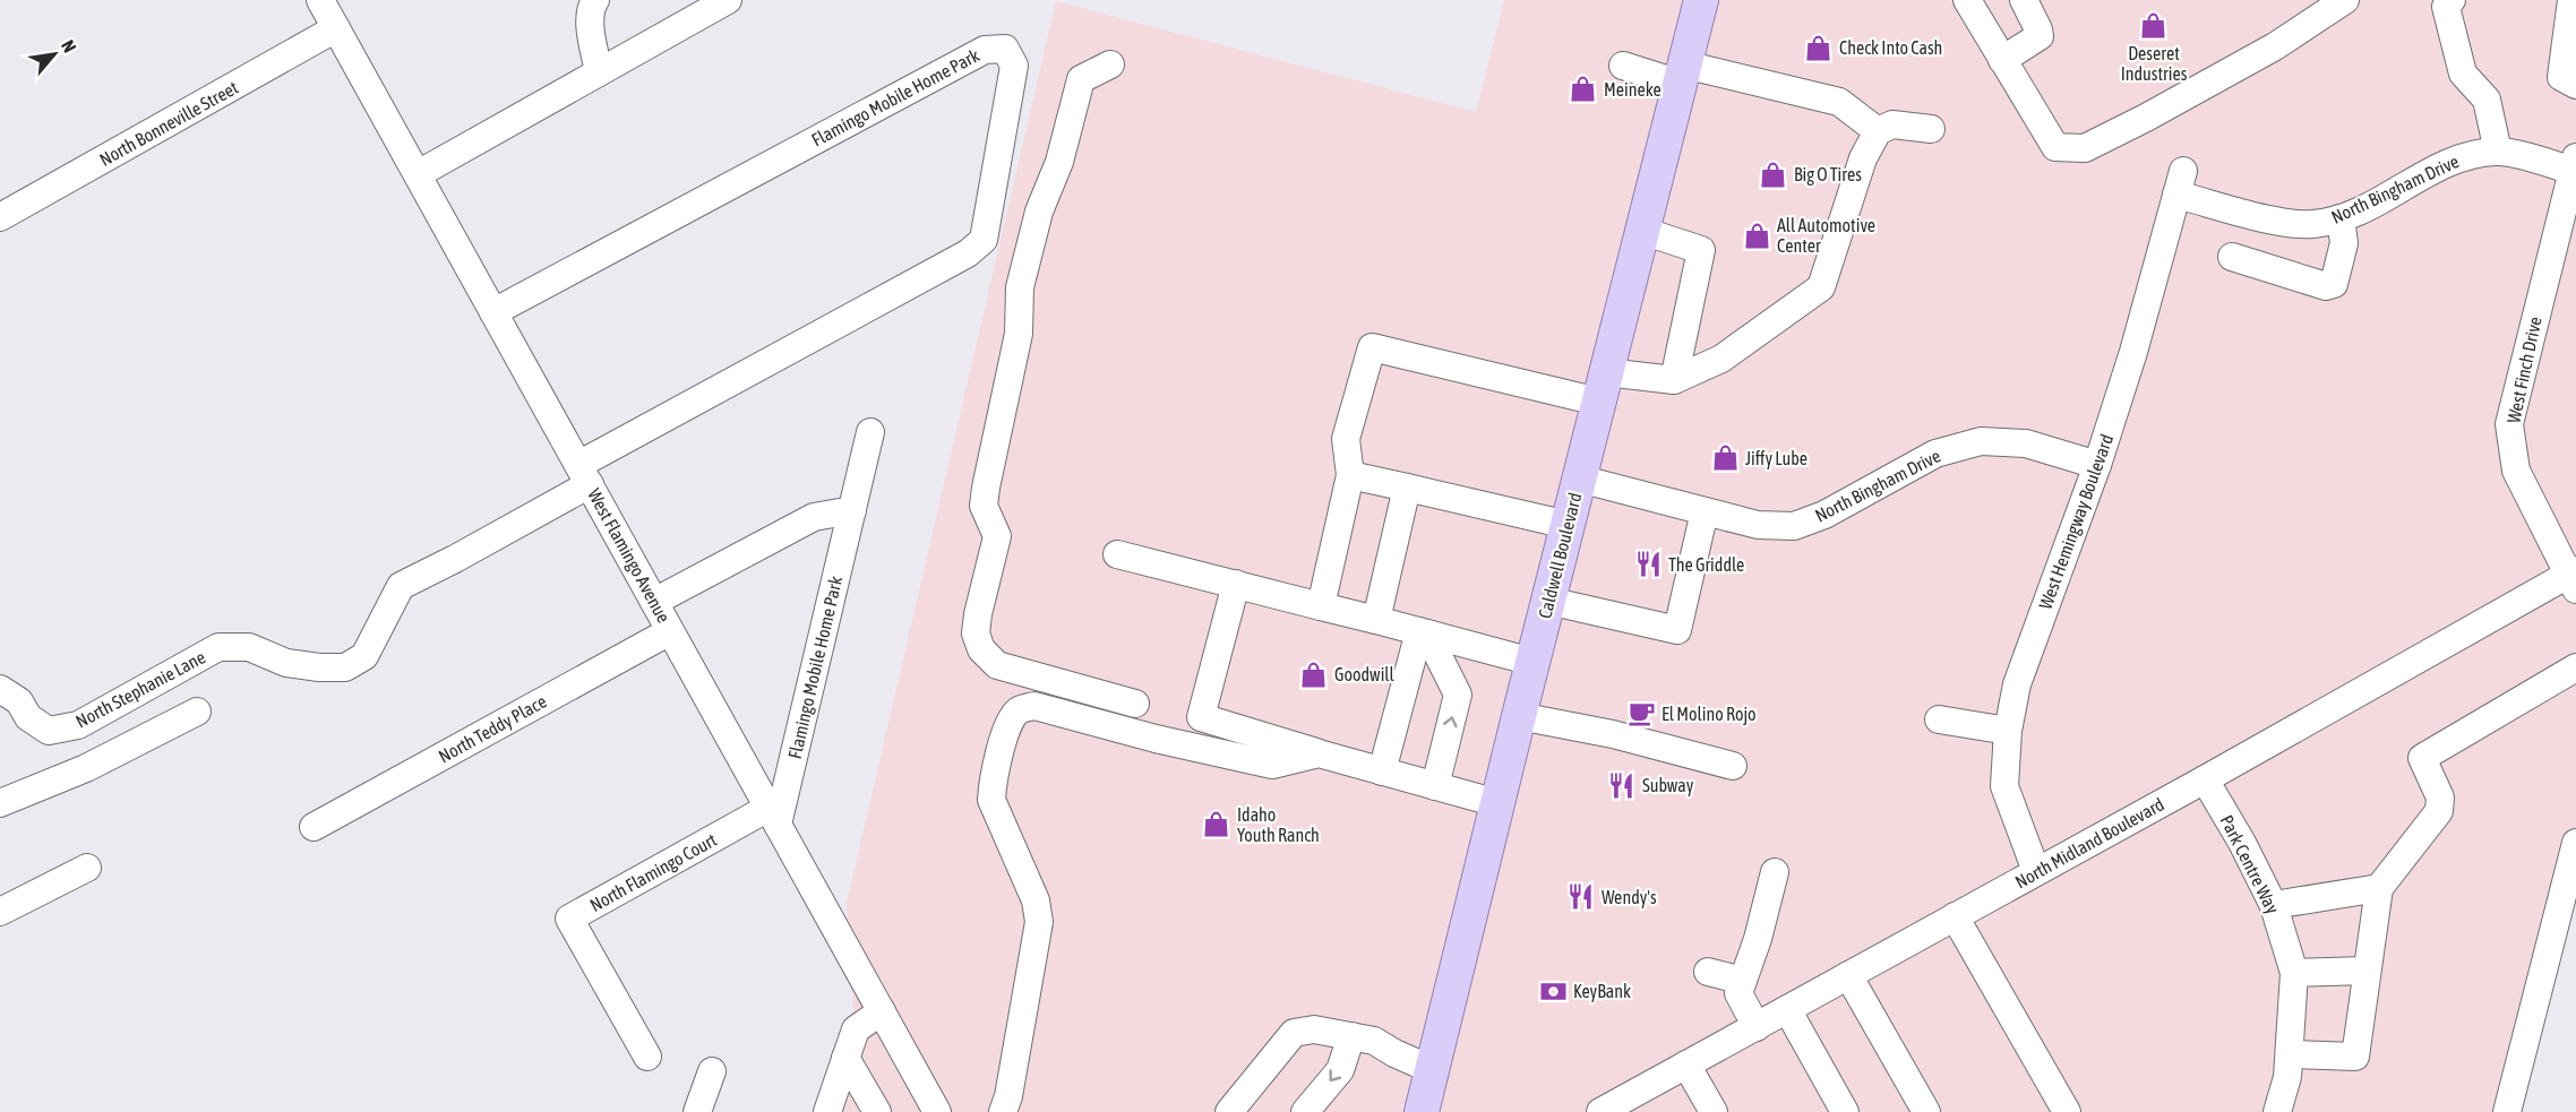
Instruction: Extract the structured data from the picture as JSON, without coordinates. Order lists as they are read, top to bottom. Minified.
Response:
{"streets":{"main road":["Caldwell Boulevard"],"street":["Flamingo Mobile Home Park","North Bonneville Street","North Bingham Drive","West Finch Drive","West Hemingway Boulevard","West Flamingo Avenue","North Stephanie Lane","North Teddy Place","North Midland Boulevard","Park Centre Way","North Flamingo Court"]},"crossings":[["Flamingo Mobile Home Park","West Flamingo Avenue"],["Flamingo Mobile Home Park","North Stephanie Lane"],["Flamingo Mobile Home Park","North Flamingo Court"],["North Bonneville Street","West Flamingo Avenue"],["North Bingham Drive","West Finch Drive"],["North Bingham Drive","West Hemingway Boulevard"],["North Bingham Drive","Caldwell Boulevard"],["West Finch Drive","North Midland Boulevard"],["West Hemingway Boulevard","North Midland Boulevard"],["West Flamingo Avenue","North Stephanie Lane"],["West Flamingo Avenue","North Teddy Place"],["West Flamingo Avenue","North Flamingo Court"],["North Midland Boulevard","Park Centre Way"]],"places":{"shop":["Deseret Industries","Check Into Cash","Meineke","Big O Tires","All Automotive Center","Jiffy Lube","Goodwill","Idaho Youth Ranch"],"restaurant":["The Griddle","Subway","Wendy's"],"cafe":["El Molino Rojo"],"bank":["KeyBank"]},"north":"top right"}
